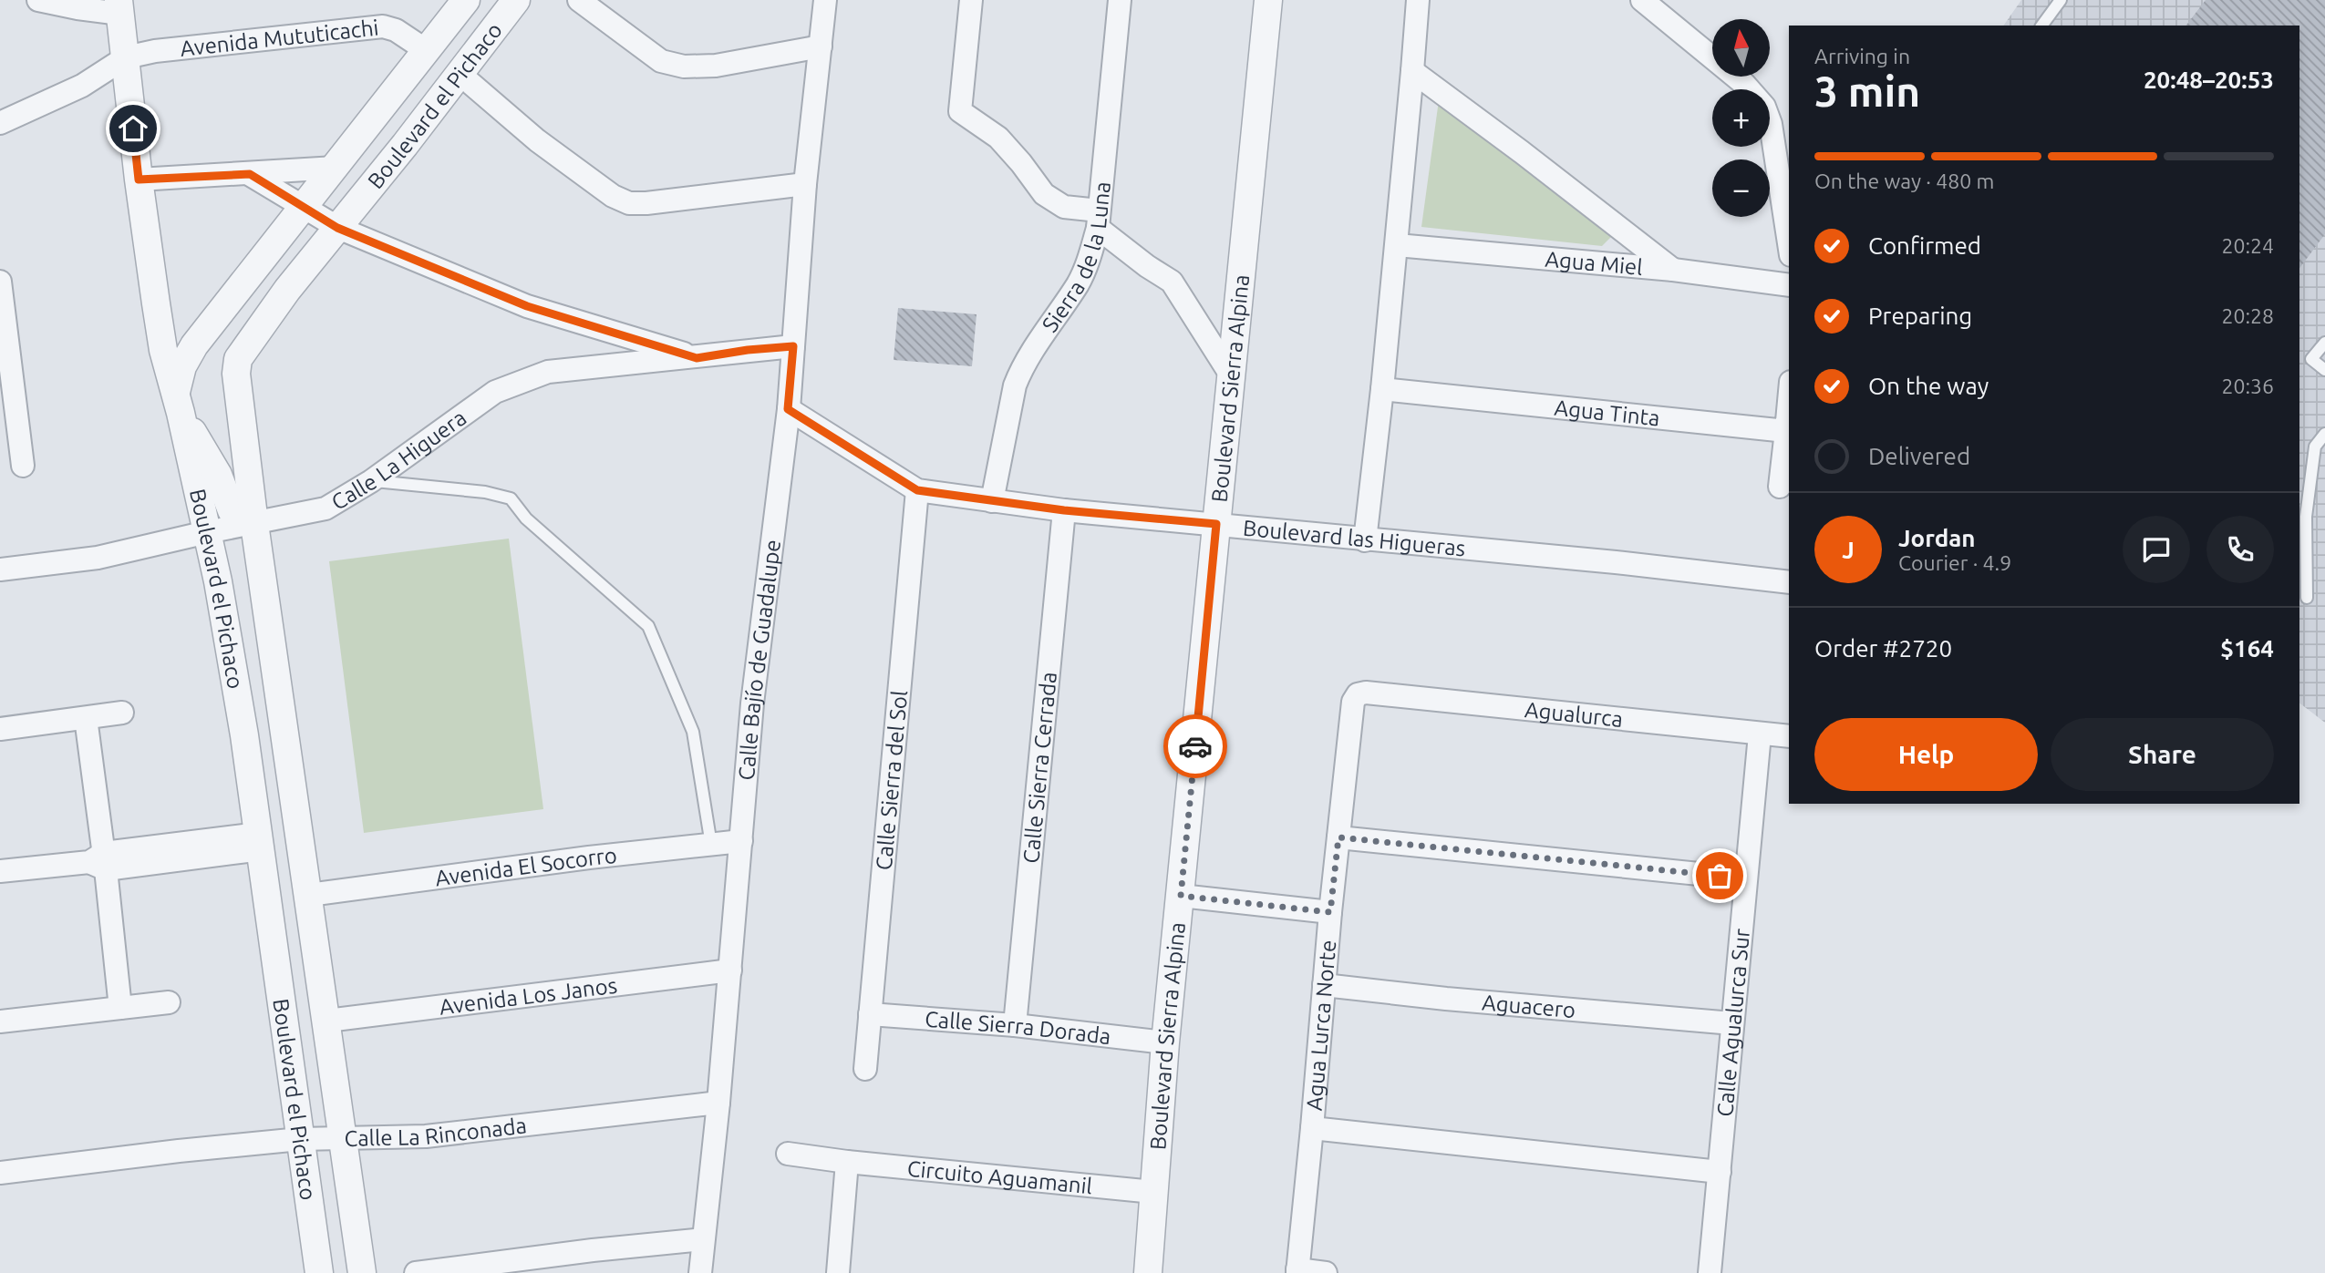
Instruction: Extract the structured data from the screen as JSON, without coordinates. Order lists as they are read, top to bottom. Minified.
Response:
{"streets":{"street":["Avenida Mututicachi","Boulevard el Pichaco","Sierra de la Luna","Agua Miel","Boulevard Sierra Alpina","Agua Tinta","Calle La Higuera","Boulevard las Higueras","Calle Bajío de Guadalupe","Agualurca","Calle Sierra Cerrada","Calle Sierra del Sol","Avenida El Socorro","Avenida Los Janos","Aguacero","Calle Agualurca Sur","Agua Lurca Norte","Calle Sierra Dorada","Calle La Rinconada","Circuito Aguamanil"]},"crossings":[["Avenida Mututicachi","Boulevard el Pichaco"],["Boulevard el Pichaco","Calle La Higuera"],["Boulevard el Pichaco","Avenida El Socorro"],["Boulevard el Pichaco","Avenida Los Janos"],["Boulevard el Pichaco","Calle La Rinconada"],["Sierra de la Luna","Boulevard las Higueras"],["Boulevard Sierra Alpina","Boulevard las Higueras"],["Boulevard Sierra Alpina","Calle Sierra Dorada"],["Boulevard Sierra Alpina","Circuito Aguamanil"],["Calle La Higuera","Calle Bajío de Guadalupe"],["Boulevard las Higueras","Calle Bajío de Guadalupe"],["Boulevard las Higueras","Calle Sierra Cerrada"],["Boulevard las Higueras","Calle Sierra del Sol"],["Calle Bajío de Guadalupe","Avenida El Socorro"],["Calle Bajío de Guadalupe","Avenida Los Janos"],["Calle Bajío de Guadalupe","Calle La Rinconada"],["Agualurca","Calle Agualurca Sur"],["Agualurca","Agua Lurca Norte"],["Calle Sierra Cerrada","Calle Sierra Dorada"],["Calle Sierra del Sol","Calle Sierra Dorada"],["Aguacero","Calle Agualurca Sur"],["Aguacero","Agua Lurca Norte"],["Calle Agualurca Sur","Agua Lurca Norte"]],"north":"top","page":{"map_buttons":["+","−"],"heading":["3 min","Arriving in","20:48–20:53"],"panel":["Jordan","Courier · 4.9","Order #2720","$164"],"bar":"On the way · 480 m","list":[["Confirmed","20:24"],["Preparing","20:28"],["On the way","20:36"],"Delivered"],"round":"J","buttons":["Help","Share"]}}
